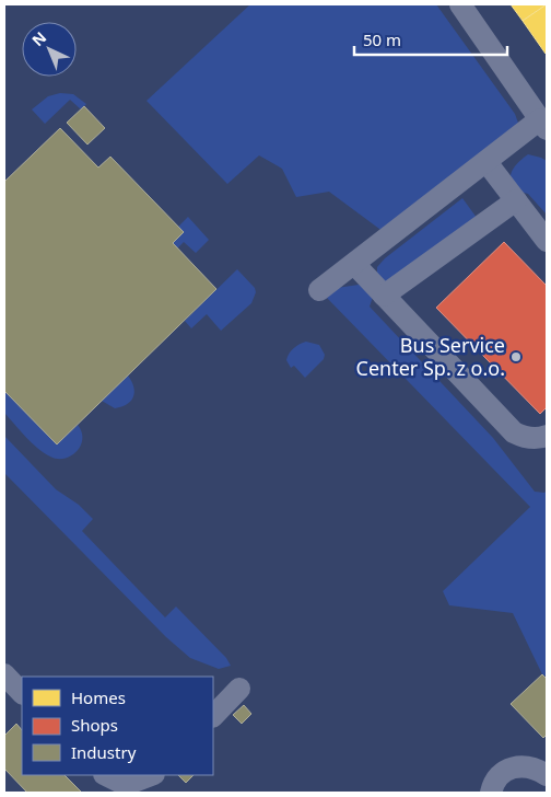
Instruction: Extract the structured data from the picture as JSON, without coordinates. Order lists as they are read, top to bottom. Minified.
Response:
{"places":["Bus Service Center Sp. z o.o."],"legend":["Homes","Shops","Industry"],"scale_bar":"50 m","north":"top left"}
